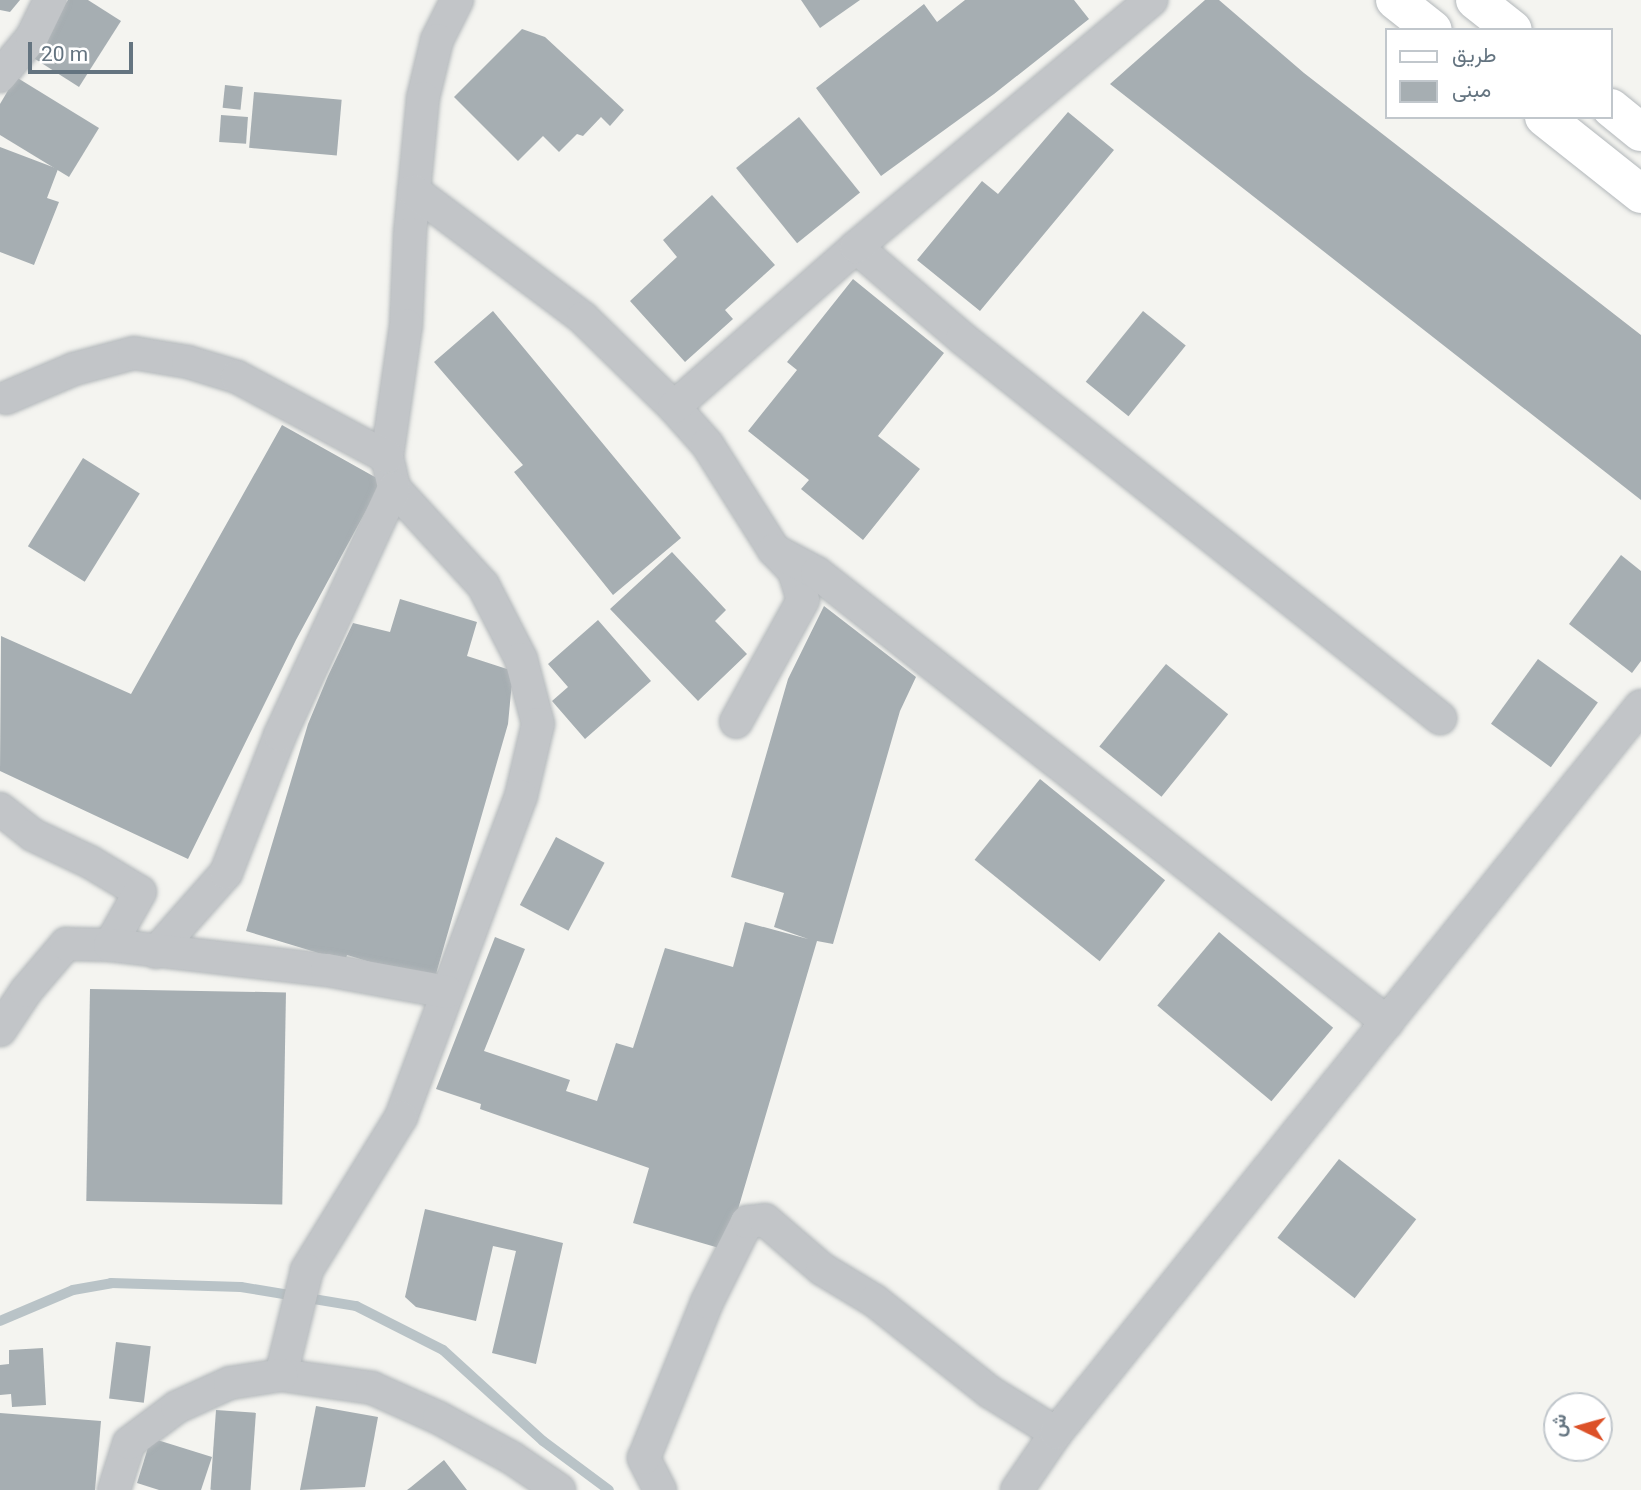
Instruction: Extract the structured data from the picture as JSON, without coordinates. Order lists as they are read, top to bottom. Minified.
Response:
{"legend":["طريق","مبنى"],"scale_bar":"20 m","north":"left"}
